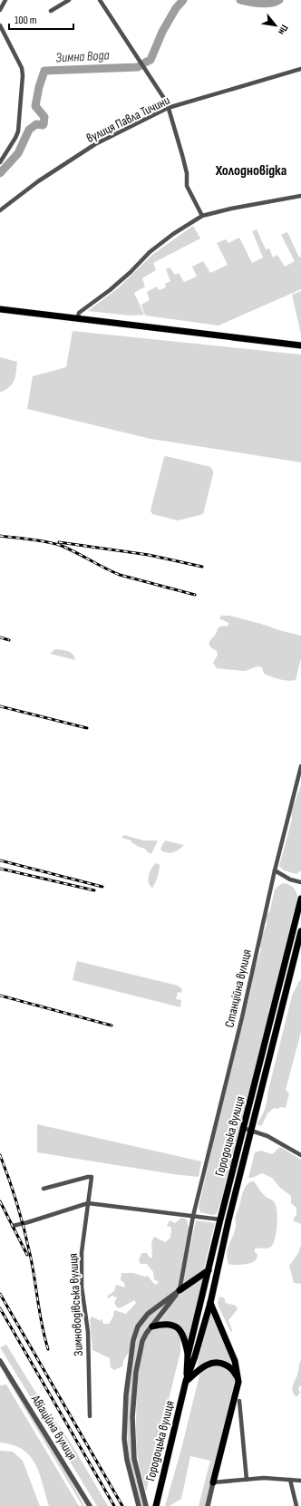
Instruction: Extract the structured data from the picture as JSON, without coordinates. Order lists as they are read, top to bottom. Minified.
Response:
{"streets":{"main road":["Городоцька вулиця"],"street":["вулиця Павла Тичини","Станційна вулиця","Зимноводівська вулиця","Авіаційна вулиця"]},"districts":["Холодновідка"],"water":["Зимна Вода"],"scale_bar":"100 m","north":"bottom right"}
